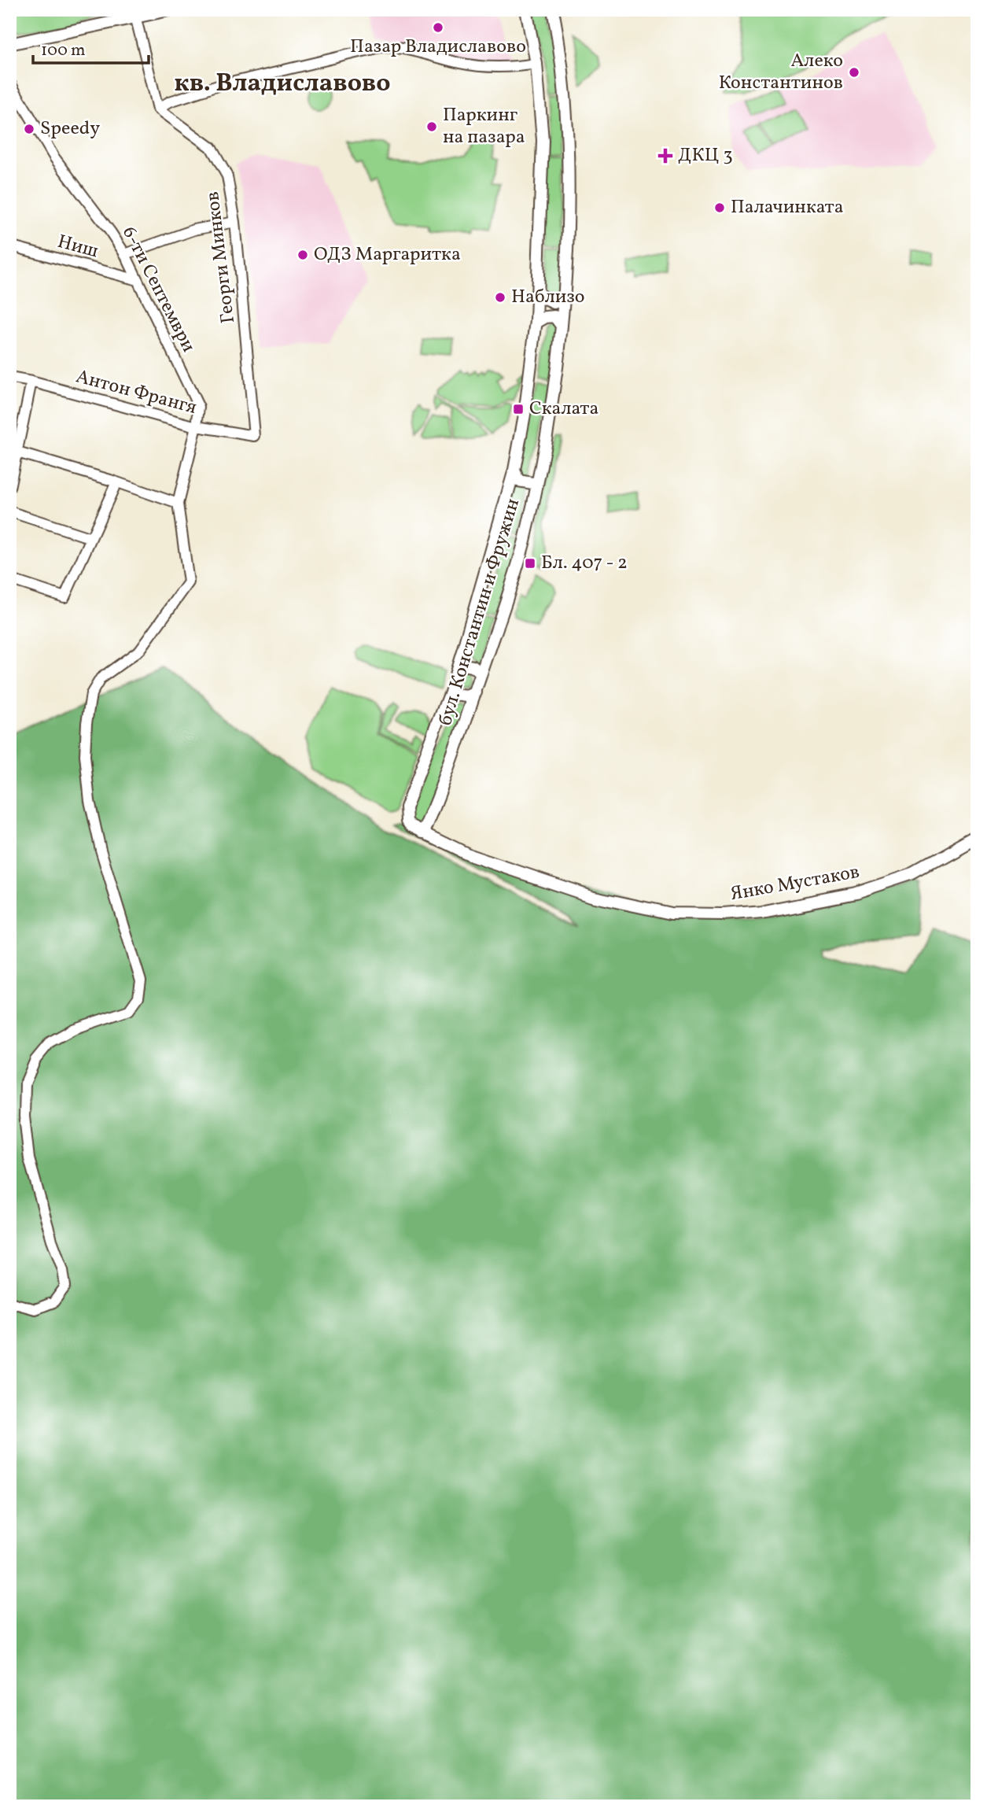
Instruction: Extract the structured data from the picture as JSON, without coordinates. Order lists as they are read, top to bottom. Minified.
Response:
{"streets":{"street":["Ниш","Георги Минков","6-ти Септември","Антон Франгя","бул. Константин и Фружин","Янко Мустаков"]},"crossings":[["Ниш","6-ти Септември"],["Георги Минков","Антон Франгя"],["6-ти Септември","Антон Франгя"],["бул. Константин и Фружин","Янко Мустаков"]],"districts":["кв. Владиславово"],"places":{"other":["Пазар Владиславово","Алеко Константинов","Паркинг на пазара","Speedy","Палачинката","ОДЗ Маргаритка","Наблизо"],"health":["ДКЦ 3"],"transit":["Скалата","Бл. 407 - 2"]},"scale_bar":"100 m"}
